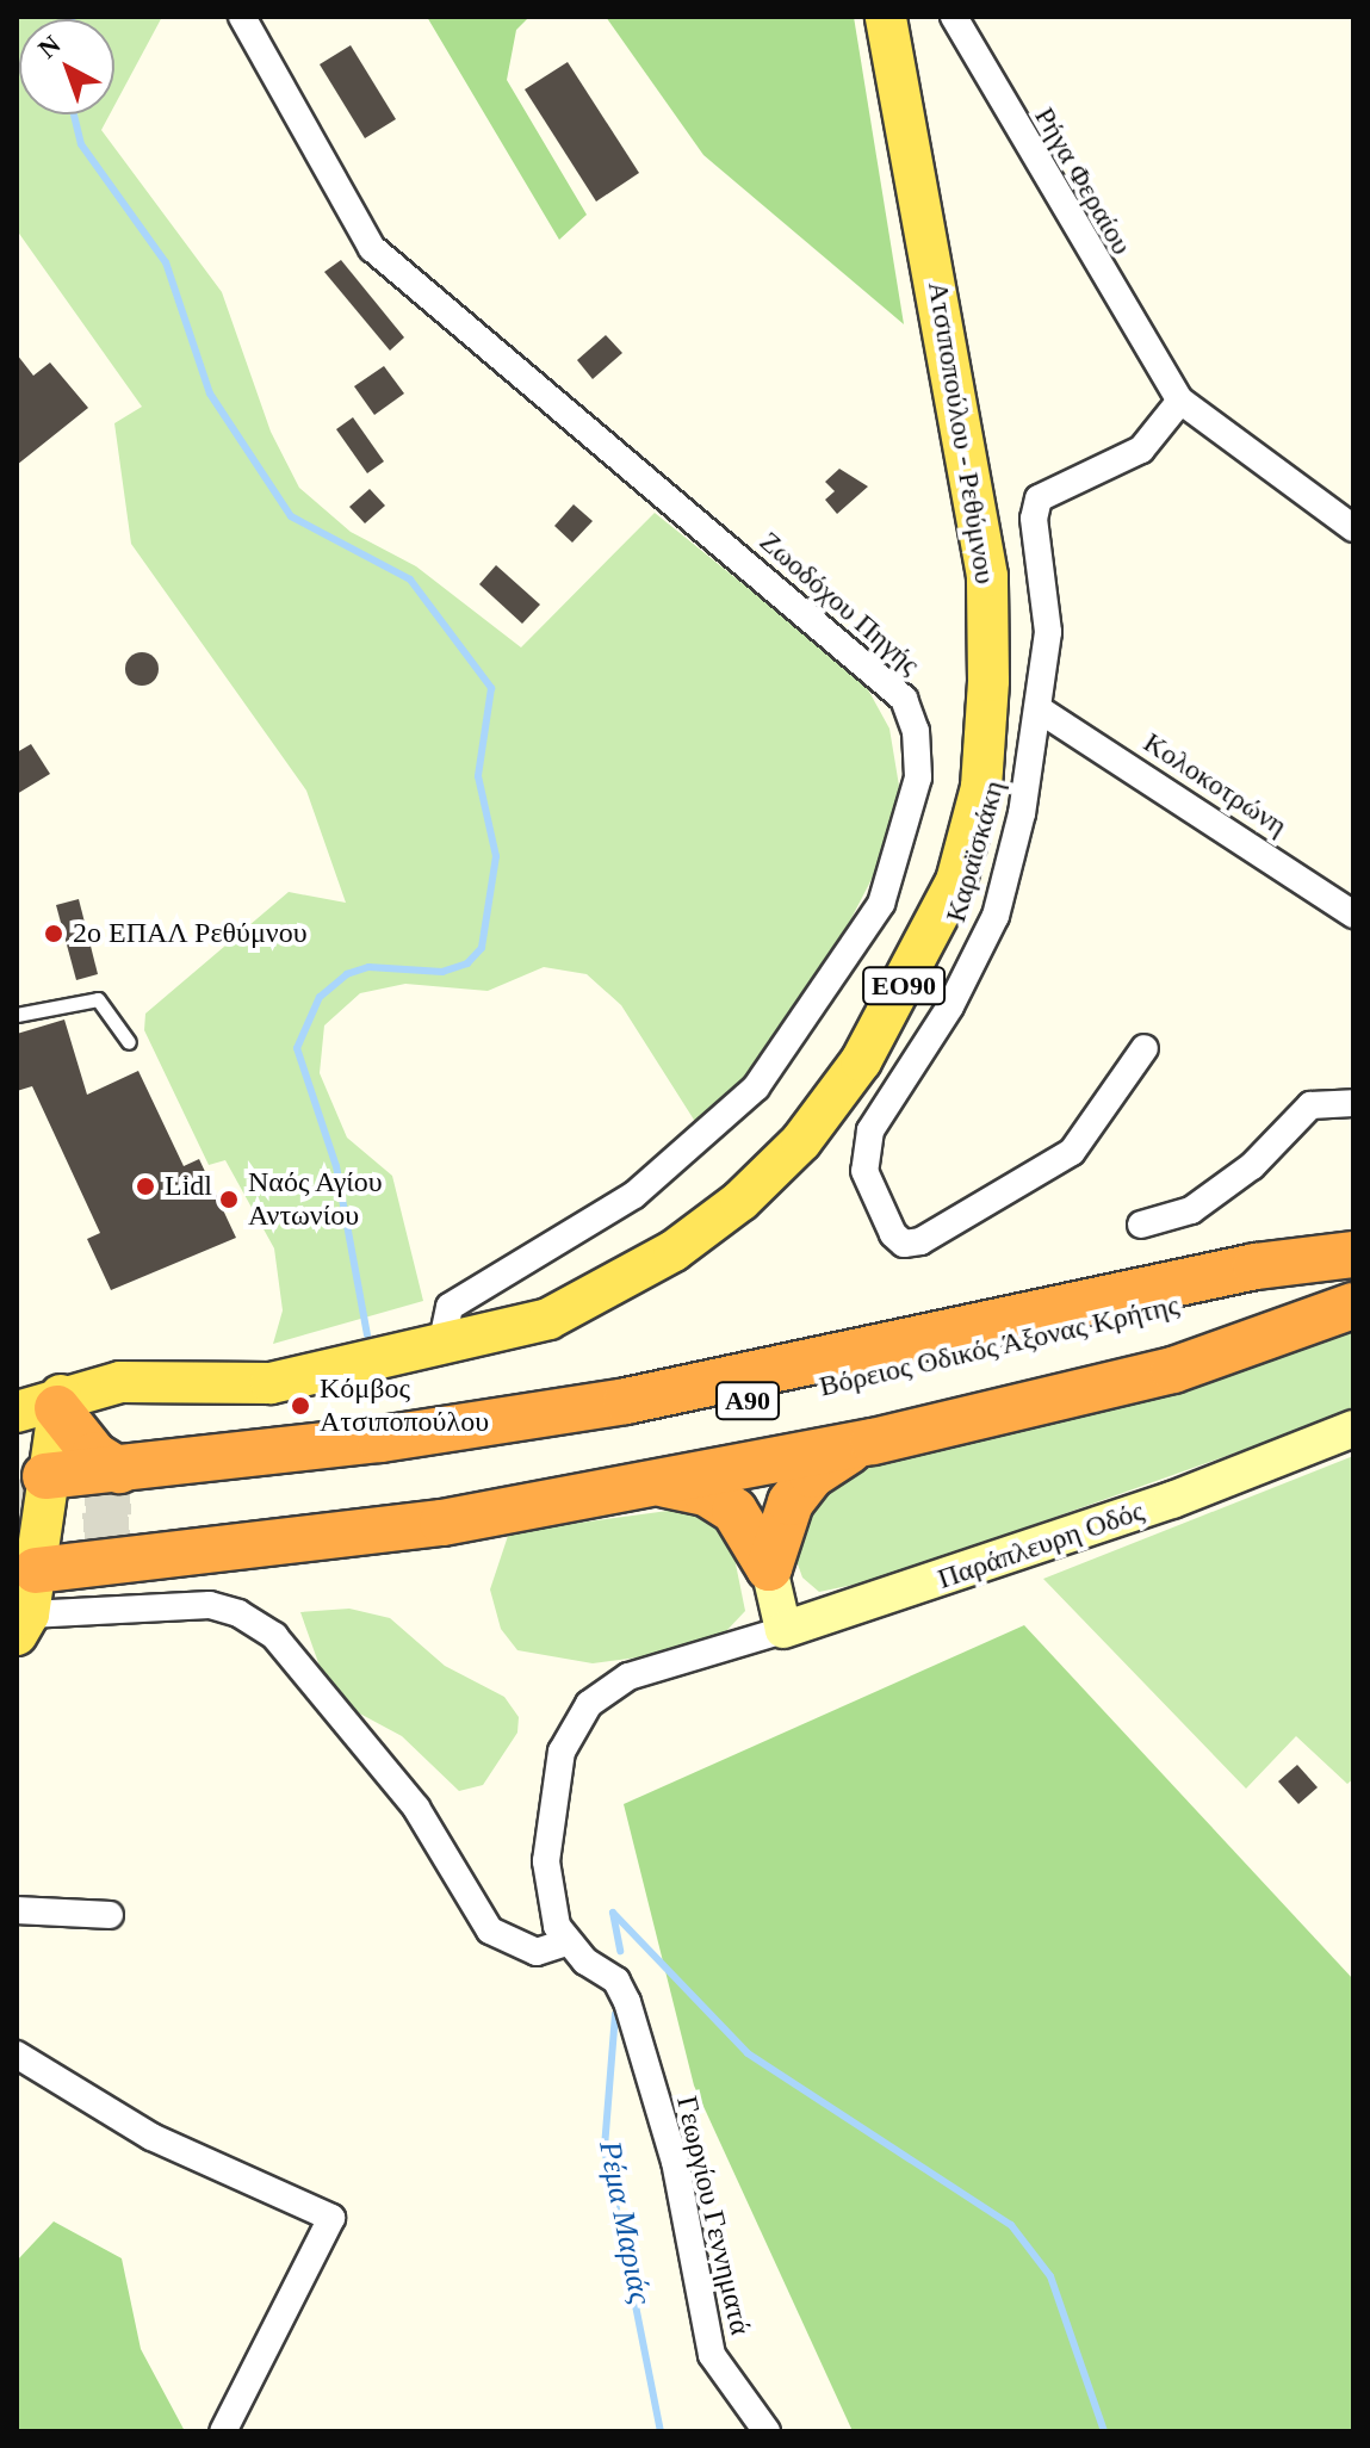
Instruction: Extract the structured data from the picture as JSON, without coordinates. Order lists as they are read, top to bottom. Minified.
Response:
{"streets":{"highway":["Βόρειος Οδικός Άξονας Κρήτης","Α90"],"main road":["Ατσιποπούλου - Ρεθύμνου","ΕΟ90"],"street":["Ρήγα Φεραίου","Ζωοδόχου Πηγής","Κολοκοτρώνη","Καραϊσκάκη","Παράπλευρη Οδός","Γεωργίου Γεννηματά"]},"crossings":[["Ρήγα Φεραίου","Καραϊσκάκη"],["Ατσιποπούλου - Ρεθύμνου","Ζωοδόχου Πηγής"],["Κολοκοτρώνη","Καραϊσκάκη"]],"water":["Ρέμα Μαριάς"],"places":["2ο ΕΠΑΛ Ρεθύμνου","Lidl","Ναός Αγίου Αντωνίου","Κόμβος Ατσιποπούλου"],"north":"top left"}
